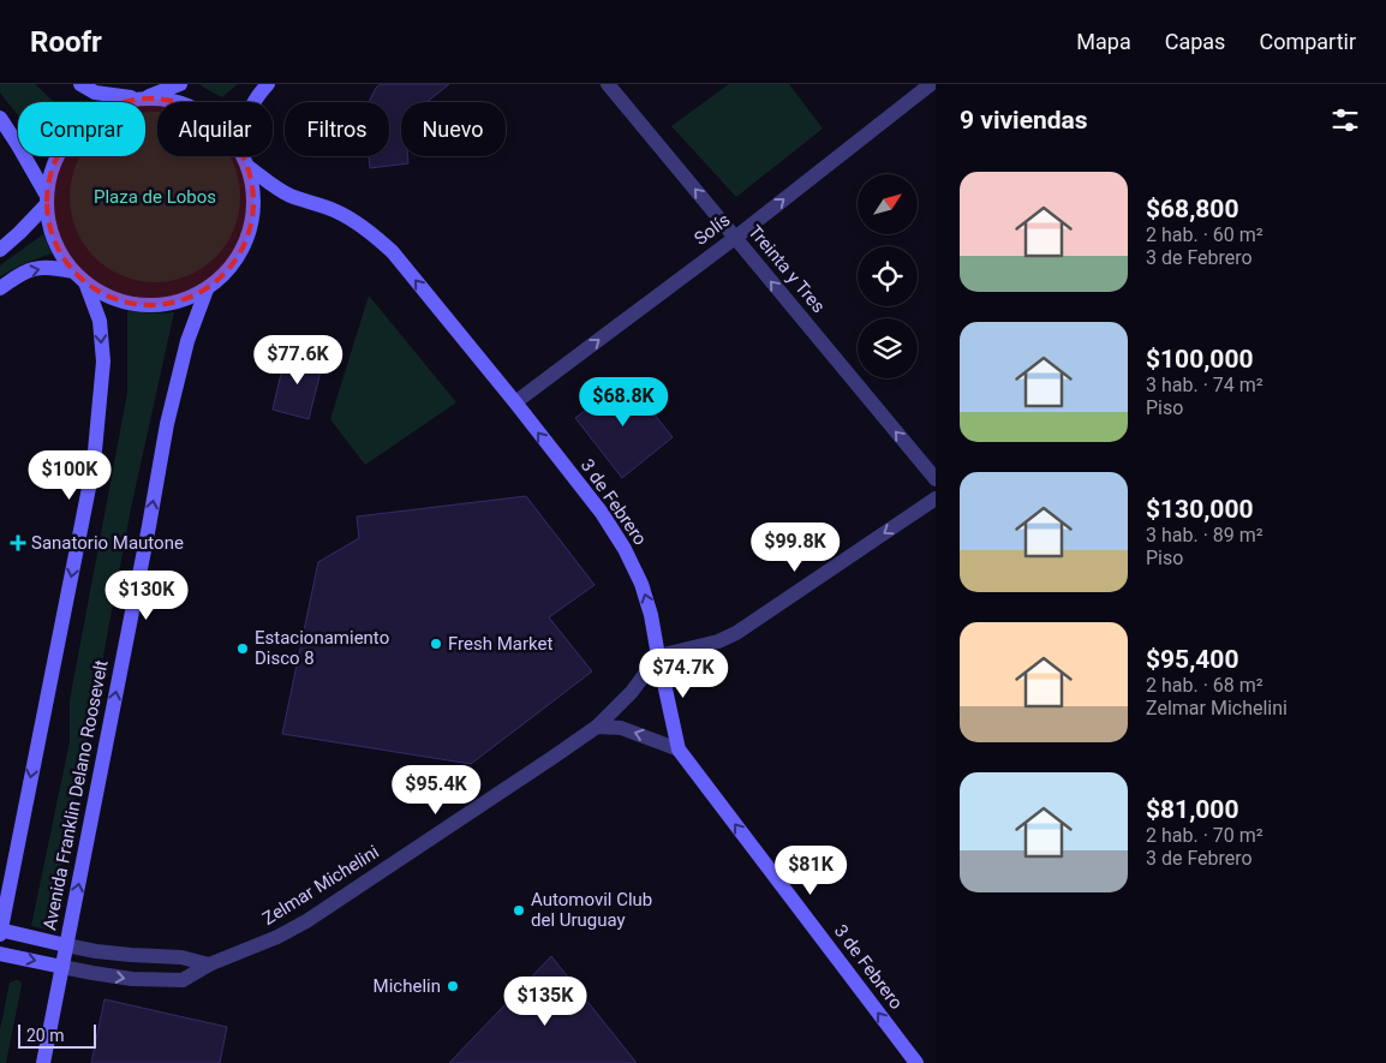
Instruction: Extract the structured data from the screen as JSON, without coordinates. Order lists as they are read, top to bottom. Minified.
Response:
{"streets":{"main road":["3 de Febrero","Avenida Franklin Delano Roosevelt"],"street":["Solís","Treinta y Tres","Zelmar Michelini"]},"crossings":[["Solís","Treinta y Tres"],["Solís","3 de Febrero"],["3 de Febrero","Zelmar Michelini"],["Avenida Franklin Delano Roosevelt","Zelmar Michelini"]],"one_way":["Solís","Treinta y Tres","3 de Febrero"],"parks":["Plaza de Lobos"],"places":{"health":["Sanatorio Mautone"],"other":["Fresh Market","Estacionamiento Disco 8","Automovil Club del Uruguay","Michelin"]},"scale_bar":"20 m","north":"top right","page":{"header":"Roofr","nav":["Mapa","Capas","Compartir"],"heading":"9 viviendas","chip":["Comprar","Alquilar","Filtros","Nuevo"],"list":[{"name":"$68,800","note":"2 hab. · 60 m² · 3 de Febrero"},{"name":"$100,000","note":"3 hab. · 74 m² · Piso"},{"name":"$130,000","note":"3 hab. · 89 m² · Piso"},{"name":"$95,400","note":"2 hab. · 68 m² · Zelmar Michelini"},{"name":"$81,000","note":"2 hab. · 70 m² · 3 de Febrero"}],"price":["$77.6K","$68.8K","$100K","$99.8K","$130K","$74.7K","$95.4K","$81K","$135K"],"scale":"20 m"}}
